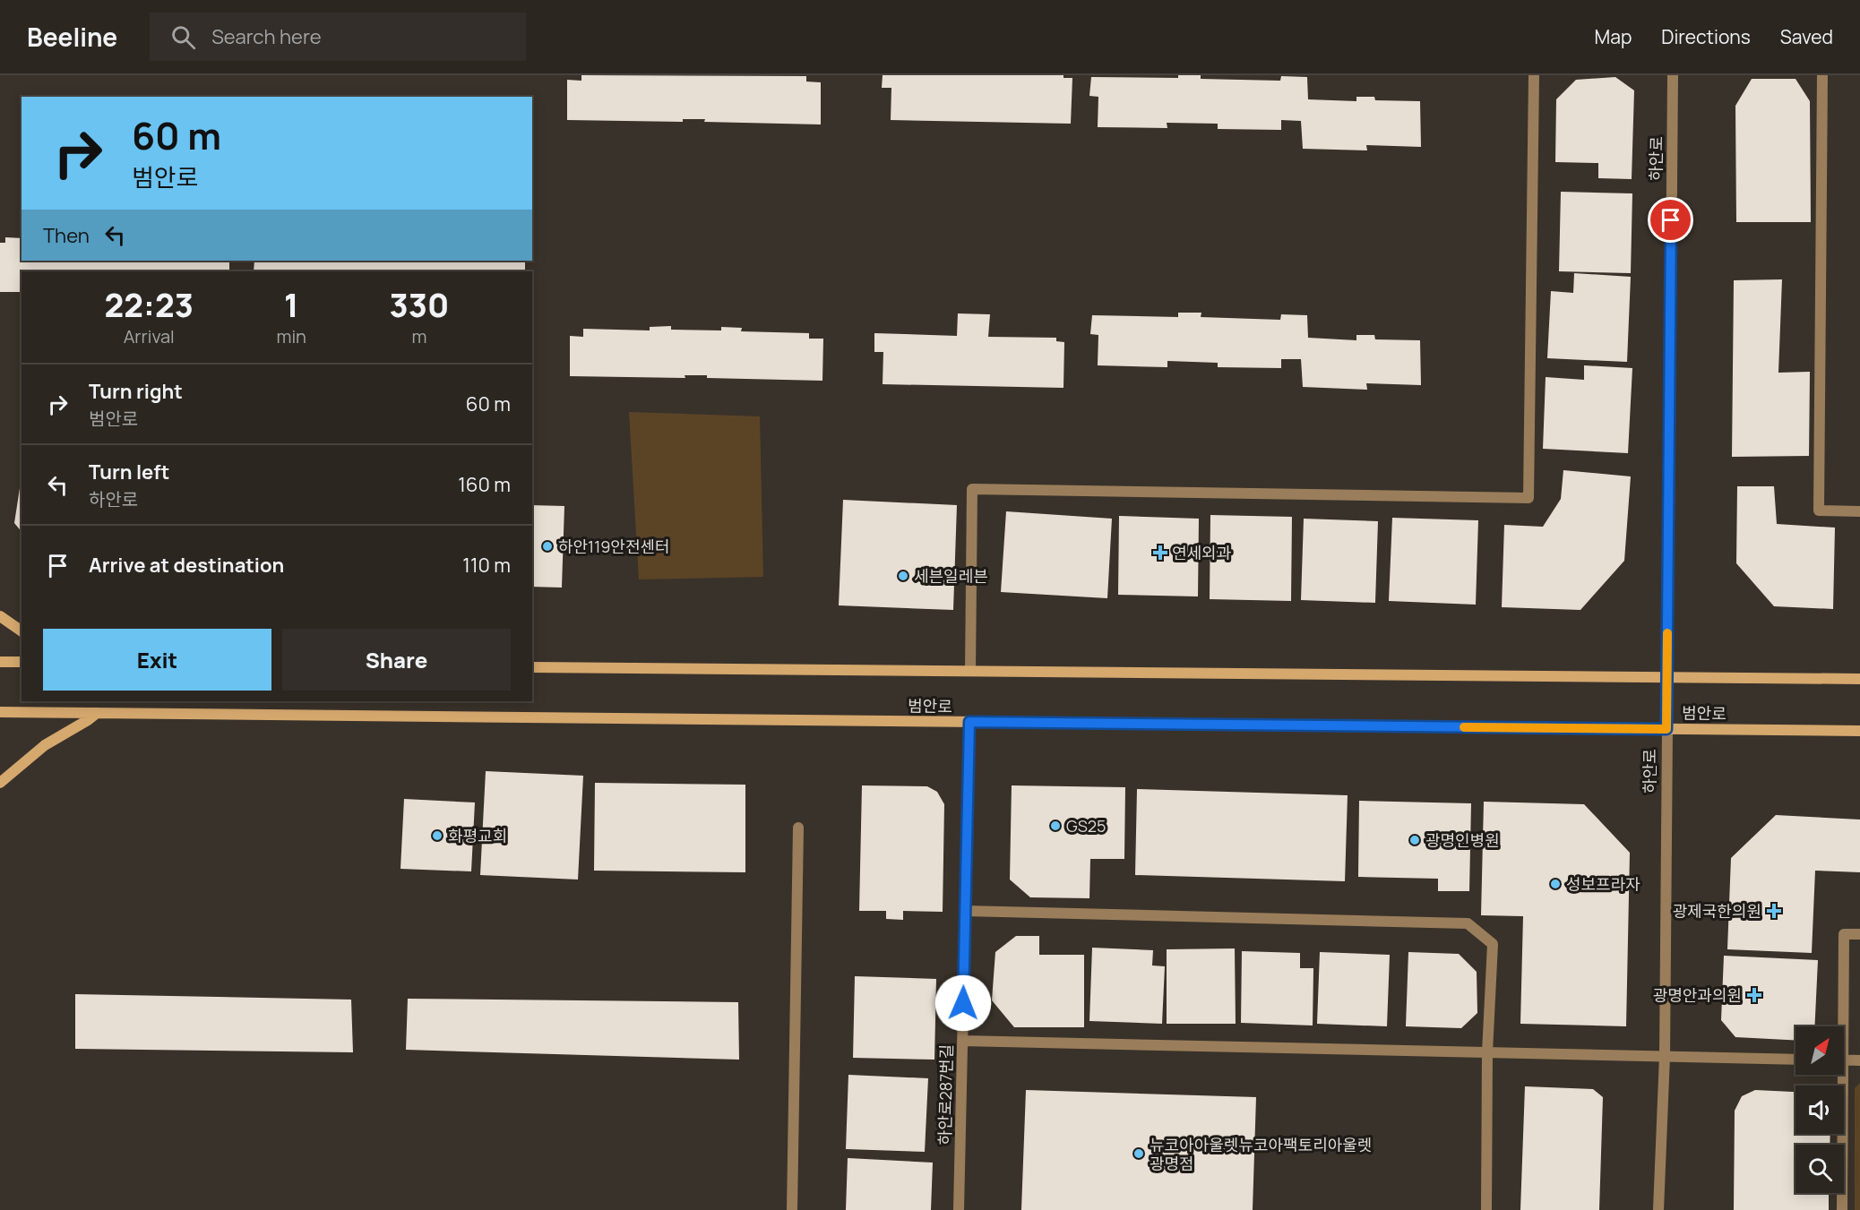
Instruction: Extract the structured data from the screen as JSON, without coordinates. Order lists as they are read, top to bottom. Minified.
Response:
{"streets":{"main road":["범안로"],"street":["하안로","하안로287번길"]},"crossings":[["하안로","범안로"],["범안로","하안로287번길"]],"places":{"other":["하안119안전센터","세븐일레븐","GS25","화평교회","광명인병원","성보프라자","뉴코아아울렛뉴코아팩토리아울렛 광명점"],"health":["연세외과","광제국한의원","광명안과의원"]},"north":"top right","page":{"header":"Beeline","search":"Search here","nav":["Map","Directions","Saved"],"turn":["60 m","범안로"],"then":"Then","eta":["22:23","Arrival","1","min","330","m"],"list":[{"name":"Turn right","note":"범안로","value":"60 m"},{"name":"Turn left","note":"하안로","value":"160 m"},{"name":"Arrive at destination","value":"110 m"}],"buttons":["Exit","Share"]}}
